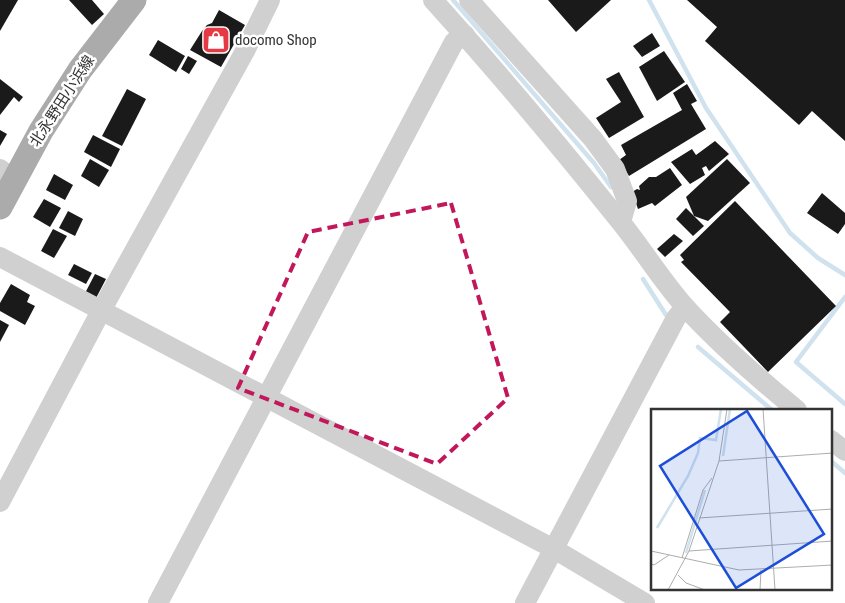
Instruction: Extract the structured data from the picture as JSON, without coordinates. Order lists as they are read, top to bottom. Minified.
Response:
{"streets":{"main road":["北永野田小浜線"]},"places":{"shop":["docomo Shop"]}}
